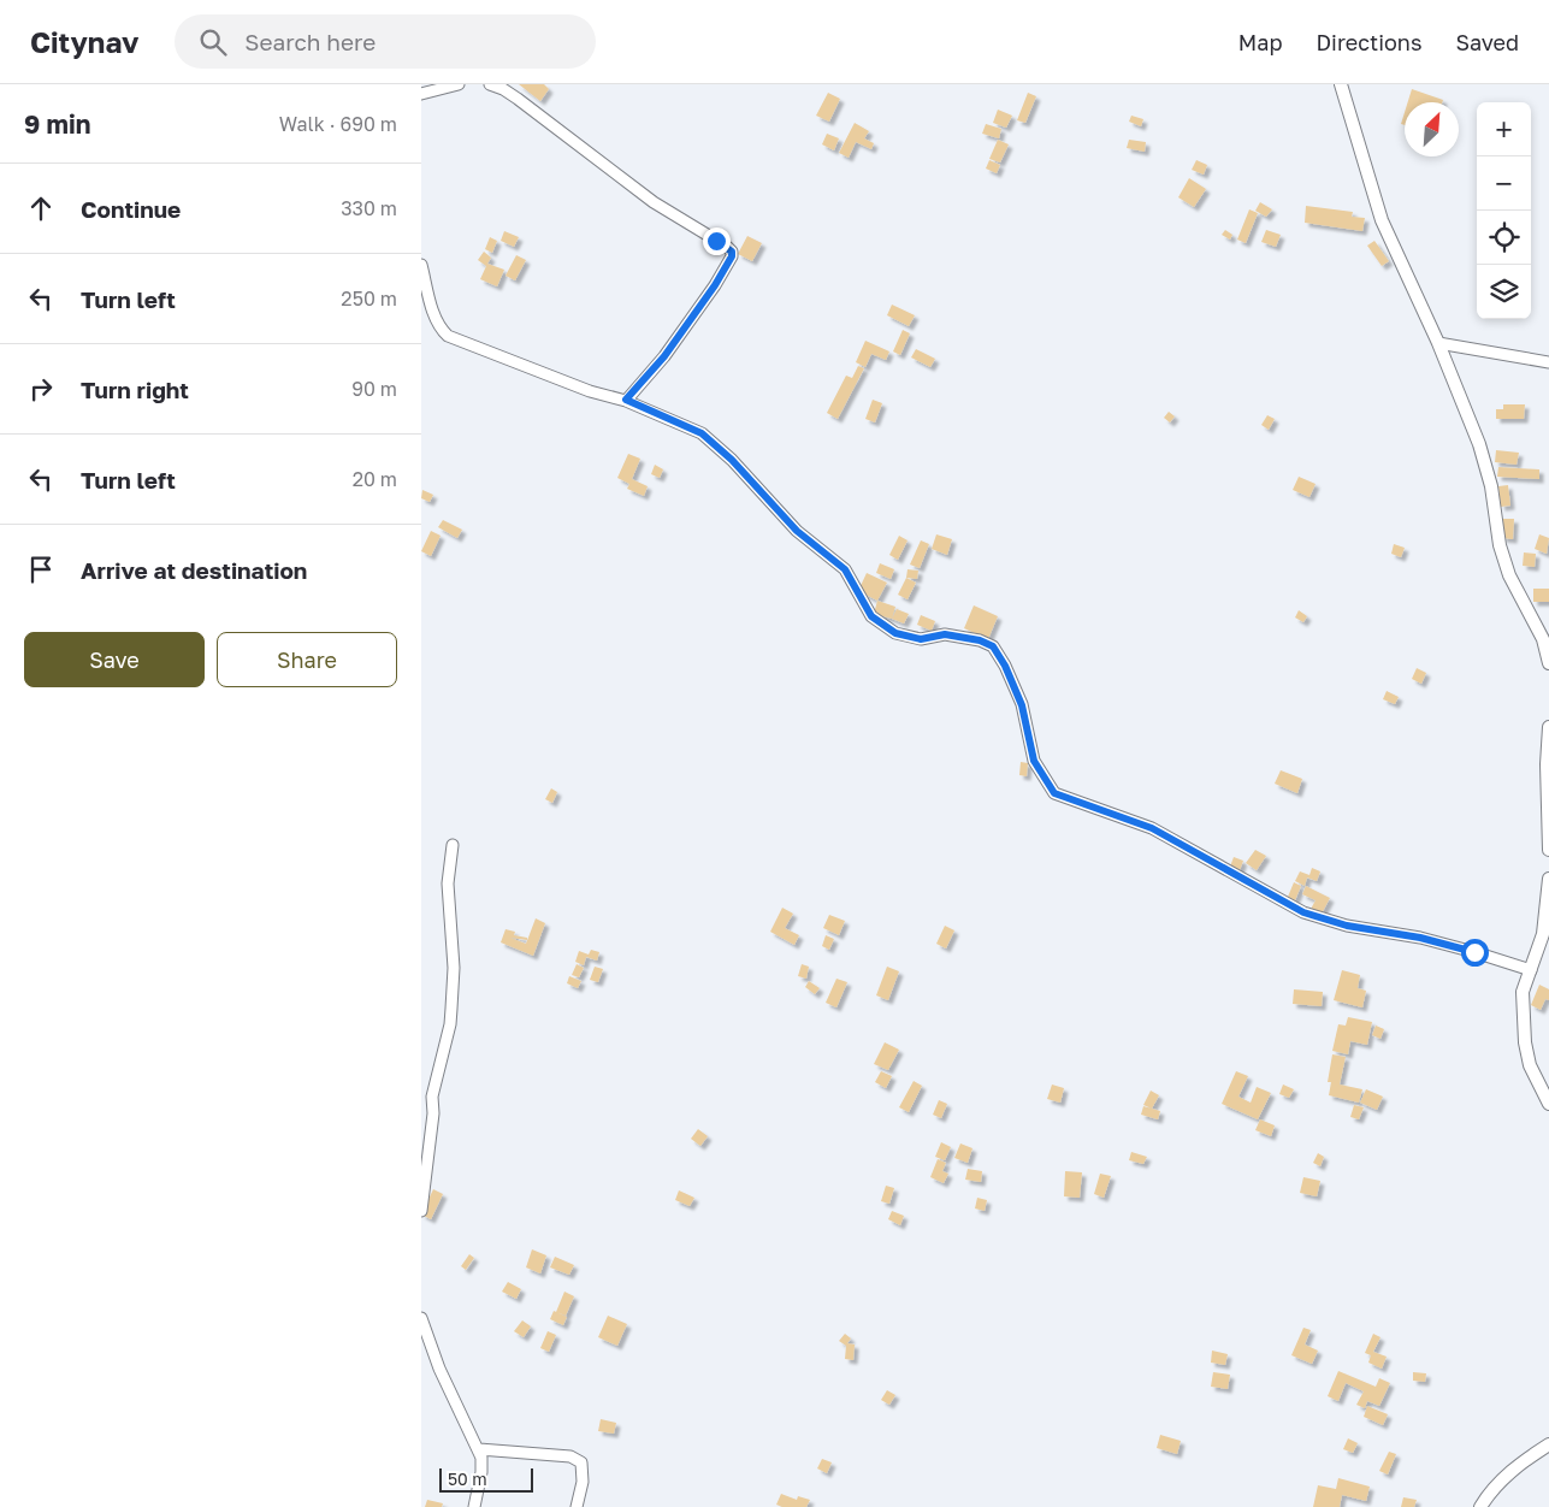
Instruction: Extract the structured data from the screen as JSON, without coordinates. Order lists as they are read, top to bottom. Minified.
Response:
{"scale_bar":"50 m","north":"top right","page":{"header":"Citynav","search":"Search here","nav":["Map","Directions","Saved"],"heading":["9 min","Walk · 690 m"],"map_buttons":["+","−"],"list":[["Continue","330 m"],["Turn left","250 m"],["Turn right","90 m"],["Turn left","20 m"],"Arrive at destination"],"buttons":["Save","Share"],"scale":"50 m"}}
